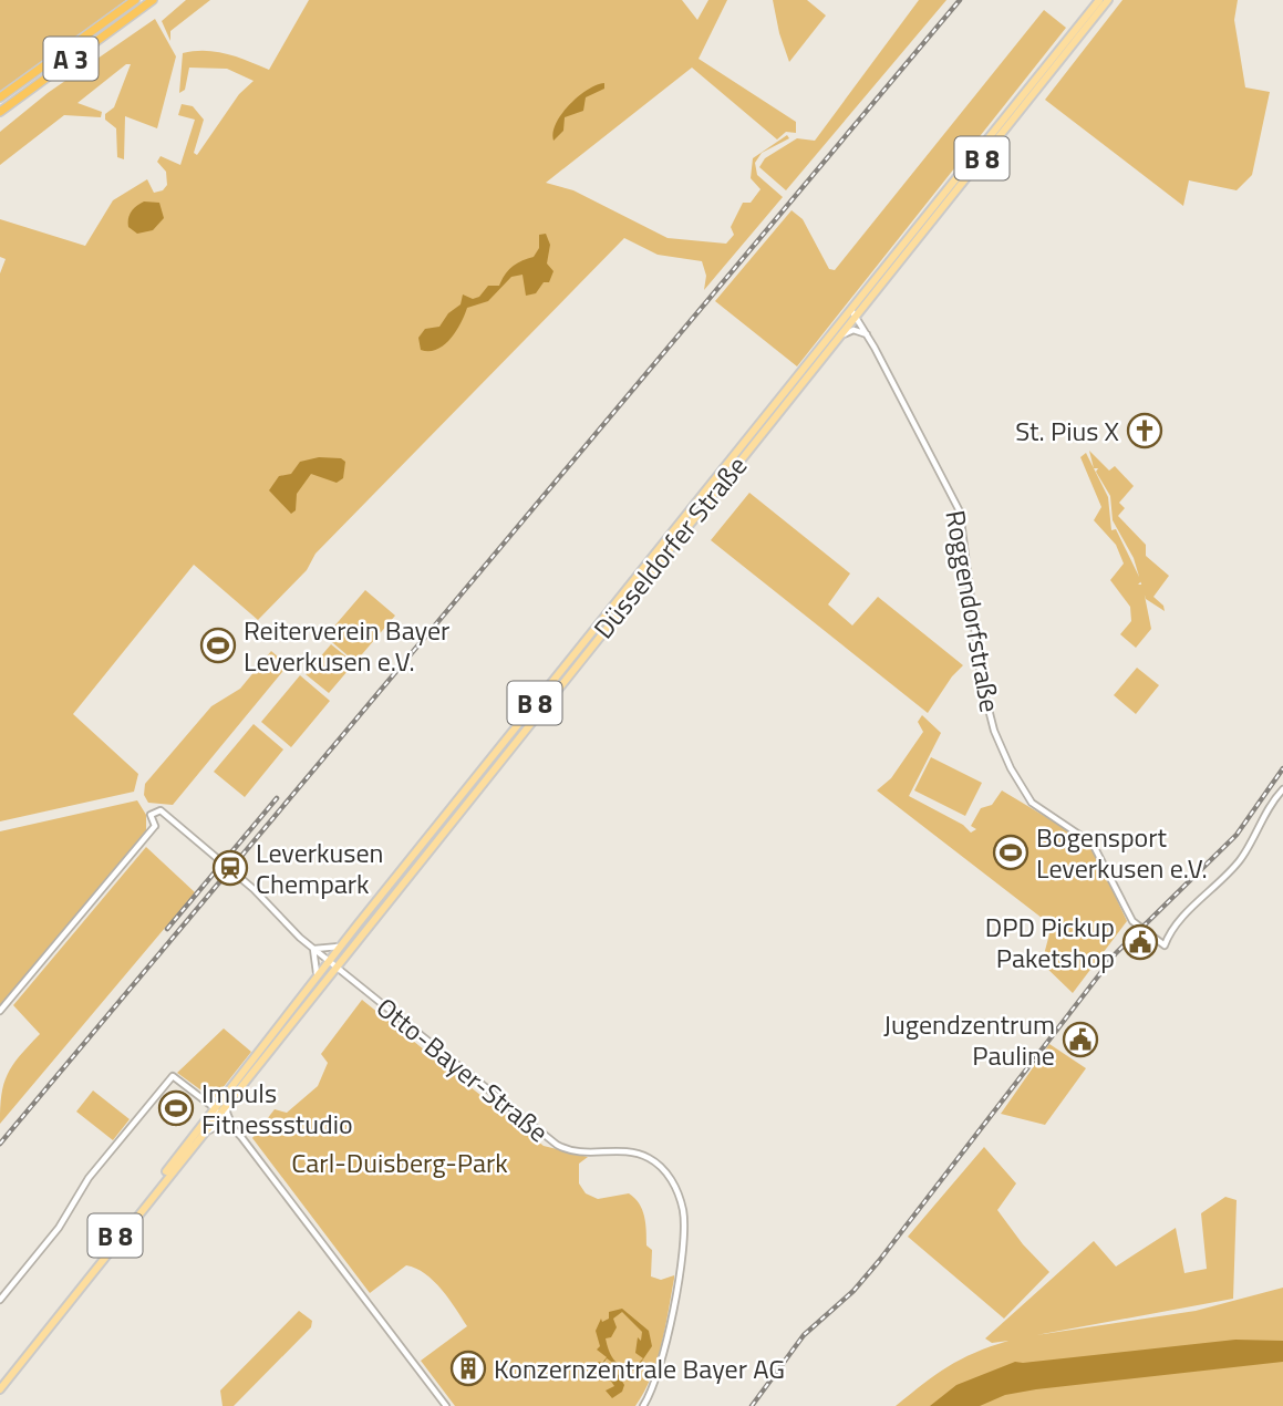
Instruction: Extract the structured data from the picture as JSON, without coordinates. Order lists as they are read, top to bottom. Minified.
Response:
{"streets":{"highway":["A 3"],"main road":["B 8","Düsseldorfer Straße"],"street":["Roggendorfstraße","Otto-Bayer-Straße"]},"crossings":[["B 8","Düsseldorfer Straße"],["Düsseldorfer Straße","Roggendorfstraße"],["Düsseldorfer Straße","Otto-Bayer-Straße"]],"parks":["Carl-Duisberg-Park"],"places":{"church":["St. Pius X"],"sports":["Reiterverein Bayer Leverkusen e.V.","Bogensport Leverkusen e.V.","Impuls Fitnessstudio"],"station":["Leverkusen Chempark"],"public building":["DPD Pickup Paketshop","Jugendzentrum Pauline"],"building":["Konzernzentrale Bayer AG"]}}
